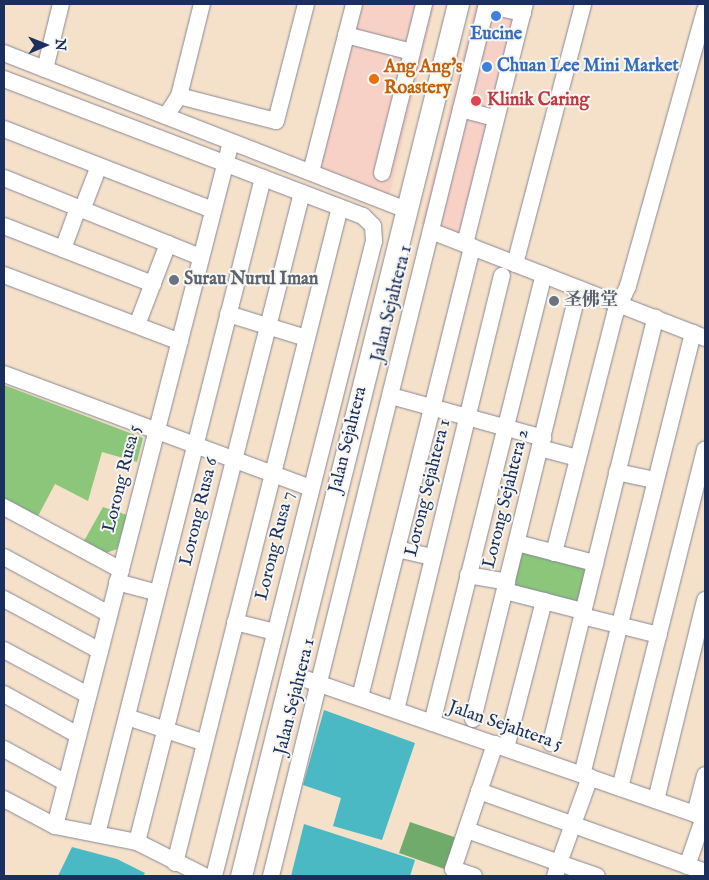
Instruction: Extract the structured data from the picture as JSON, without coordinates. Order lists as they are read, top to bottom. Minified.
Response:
{"streets":{"main road":["Jalan Sejahtera"],"street":["Jalan Sejahtera 1","Lorong Rusa 5","Lorong Sejahtera 1","Lorong Sejahtera 2","Lorong Rusa 6","Lorong Rusa 7","Jalan Sejahtera 5"]},"crossings":[["Jalan Sejahtera 1","Lorong Sejahtera 2"],["Jalan Sejahtera 1","Jalan Sejahtera 5"],["Jalan Sejahtera","Jalan Sejahtera 5"],["Lorong Sejahtera 1","Jalan Sejahtera 5"]],"places":["Eucine","Chuan Lee Mini Market","Ang Ang's Roastery","Klinik Caring","Surau Nurul Iman","圣佛堂"],"north":"right"}
